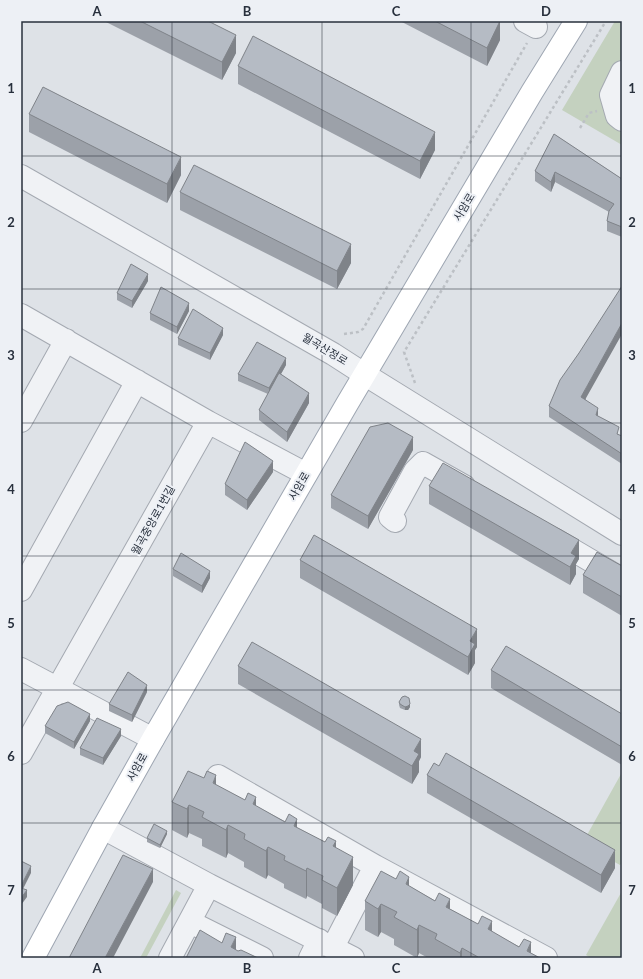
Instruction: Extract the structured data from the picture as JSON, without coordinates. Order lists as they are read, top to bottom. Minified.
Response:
{"streets":{"main road":["사암로"],"street":["월곡산정로","월곡중앙로1번길"]},"crossings":[["사암로","월곡산정로"]],"grid":{"columns":["A","B","C","D"],"rows":["1","2","3","4","5","6","7"]}}
